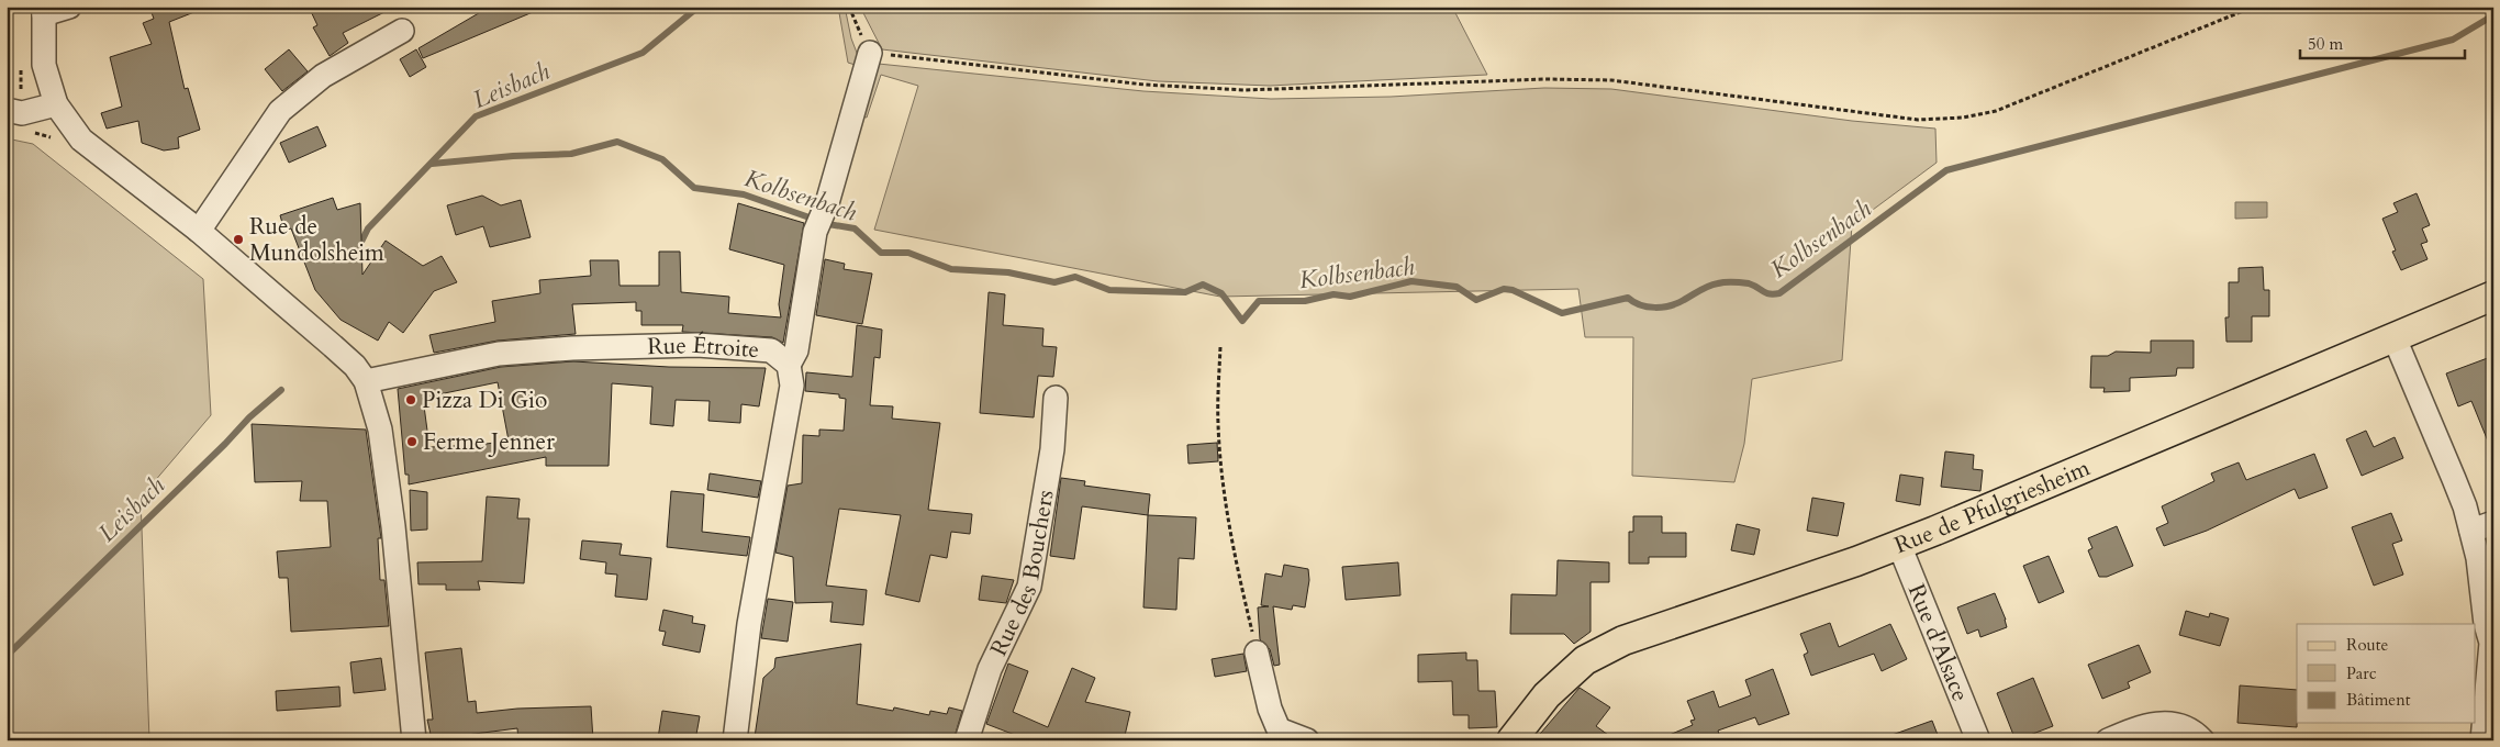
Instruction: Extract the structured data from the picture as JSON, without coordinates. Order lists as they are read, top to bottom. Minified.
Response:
{"streets":{"main road":["Rue de Pfulgriesheim"],"street":["Rue Étroite","Rue des Bouchers","Rue d'Alsace"]},"crossings":[["Rue de Pfulgriesheim","Rue d'Alsace"]],"water":["Leisbach","Kolbsenbach"],"places":["Rue de Mundolsheim","Pizza Di Gio","Ferme Jenner"],"legend":["Route","Parc","Bâtiment"],"scale_bar":"50 m"}
